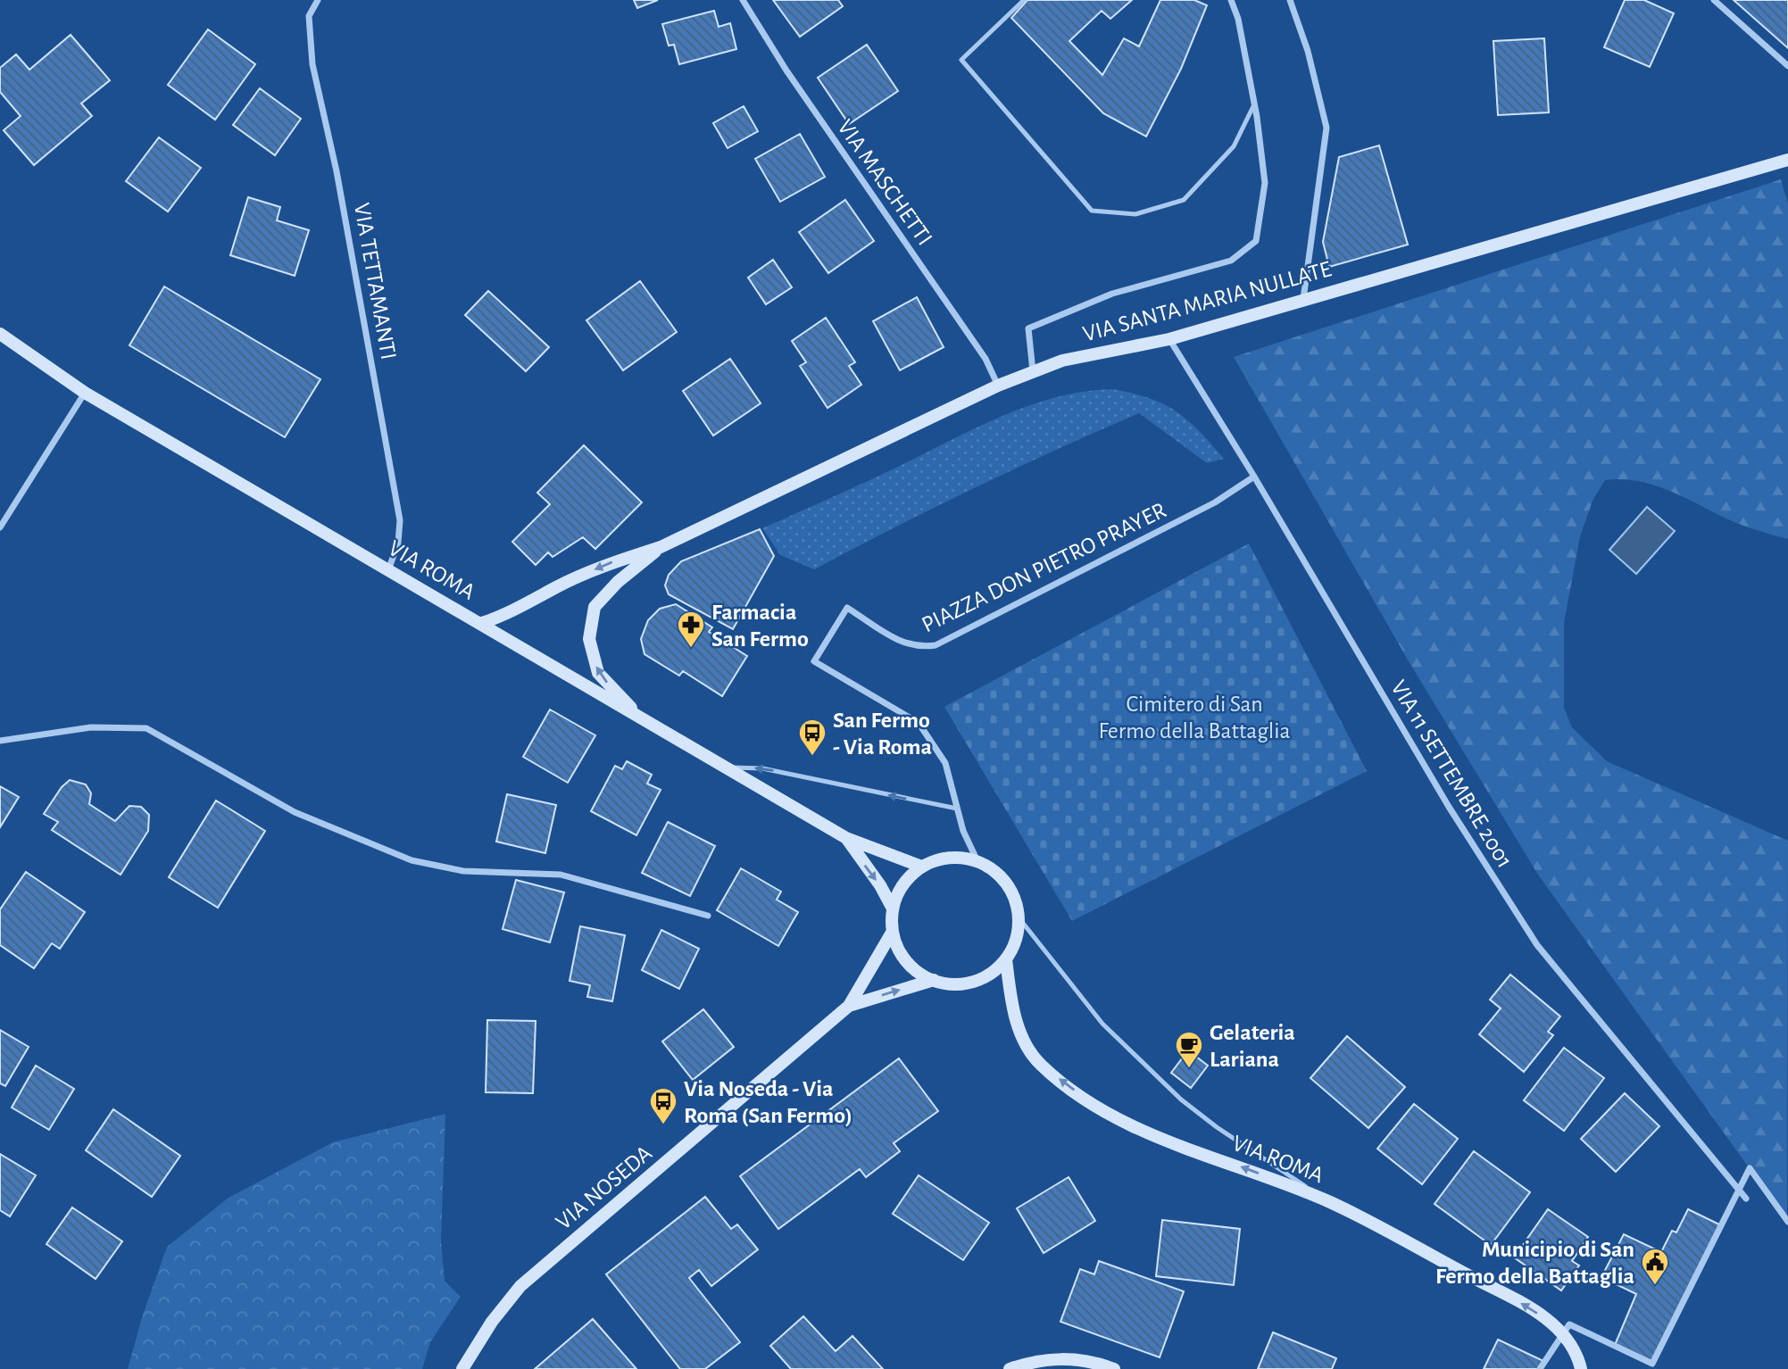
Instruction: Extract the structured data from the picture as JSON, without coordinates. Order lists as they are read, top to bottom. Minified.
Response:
{"streets":{"main road":["VIA SANTA MARIA NULLATE","VIA ROMA","VIA NOSEDA"],"street":["VIA MASCHETTI","VIA TETTAMANTI","PIAZZA DON PIETRO PRAYER","VIA 11 SETTEMBRE 2001"]},"crossings":[["VIA MASCHETTI","VIA SANTA MARIA NULLATE"],["VIA TETTAMANTI","VIA ROMA"],["VIA SANTA MARIA NULLATE","VIA ROMA"],["VIA SANTA MARIA NULLATE","VIA 11 SETTEMBRE 2001"],["PIAZZA DON PIETRO PRAYER","VIA ROMA"],["PIAZZA DON PIETRO PRAYER","VIA 11 SETTEMBRE 2001"],["PIAZZA DON PIETRO PRAYER","VIA NOSEDA"],["VIA ROMA","VIA NOSEDA"]],"parks":["Cimitero di San Fermo della Battaglia"],"places":{"pharmacy":["Farmacia San Fermo"],"bus stop":["San Fermo - Via Roma","Via Noseda - Via Roma (San Fermo)"],"cafe":["Gelateria Lariana"],"public building":["Municipio di San Fermo della Battaglia"]}}
